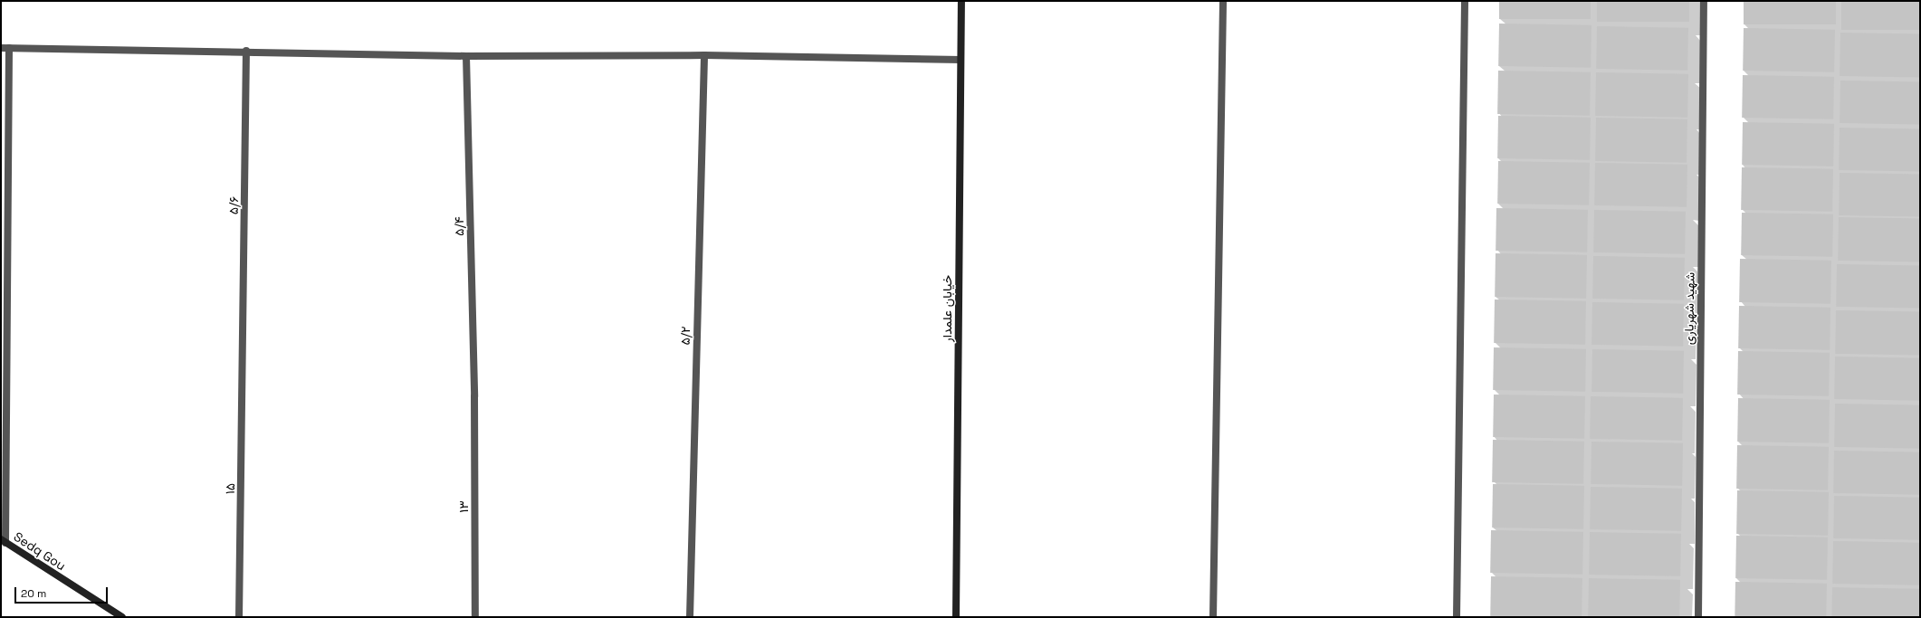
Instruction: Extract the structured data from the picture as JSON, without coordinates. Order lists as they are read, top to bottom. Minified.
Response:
{"streets":{"street":["۵/۶","۵/۴","خیابان علمدار","شهید شهریاری","۵/۲","۱۵","۱۳","Sedq Gou"]},"crossings":[["۵/۶","۱۵"],["۵/۴","۱۳"]],"scale_bar":"20 m"}
